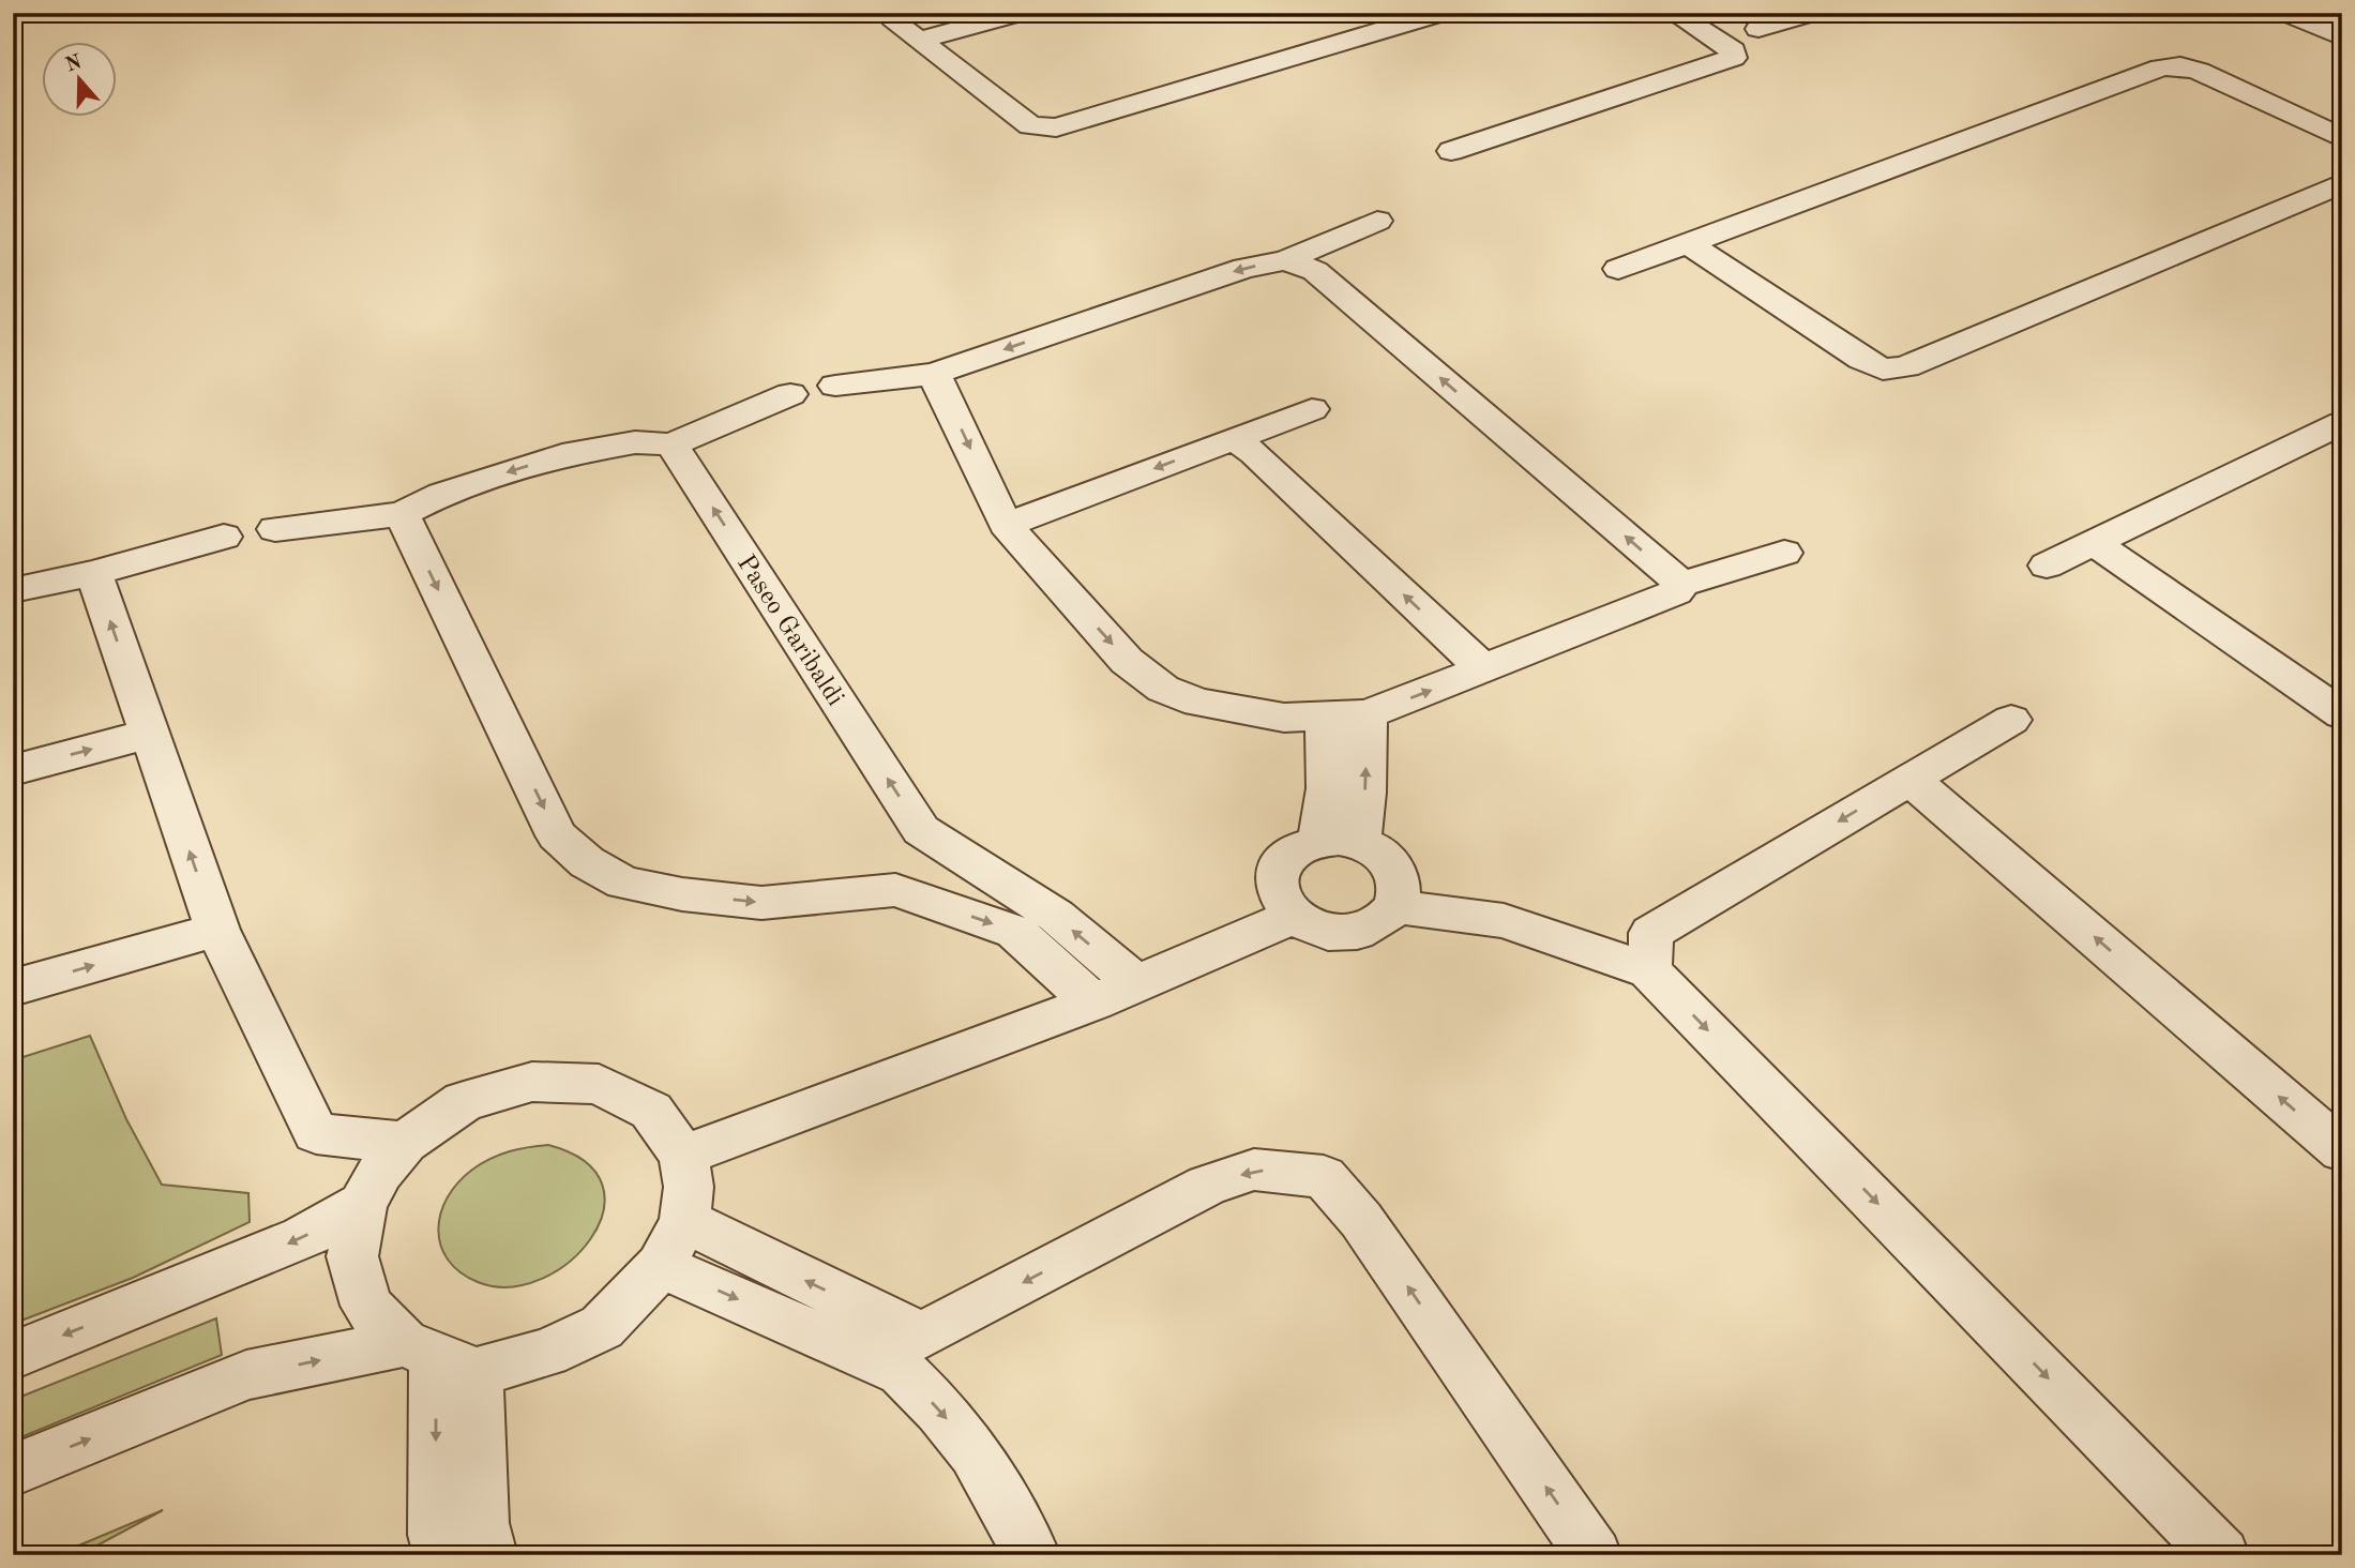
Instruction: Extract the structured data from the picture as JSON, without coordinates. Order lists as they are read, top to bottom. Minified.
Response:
{"streets":{"street":["Paseo Garibaldi"]},"north":"top"}
